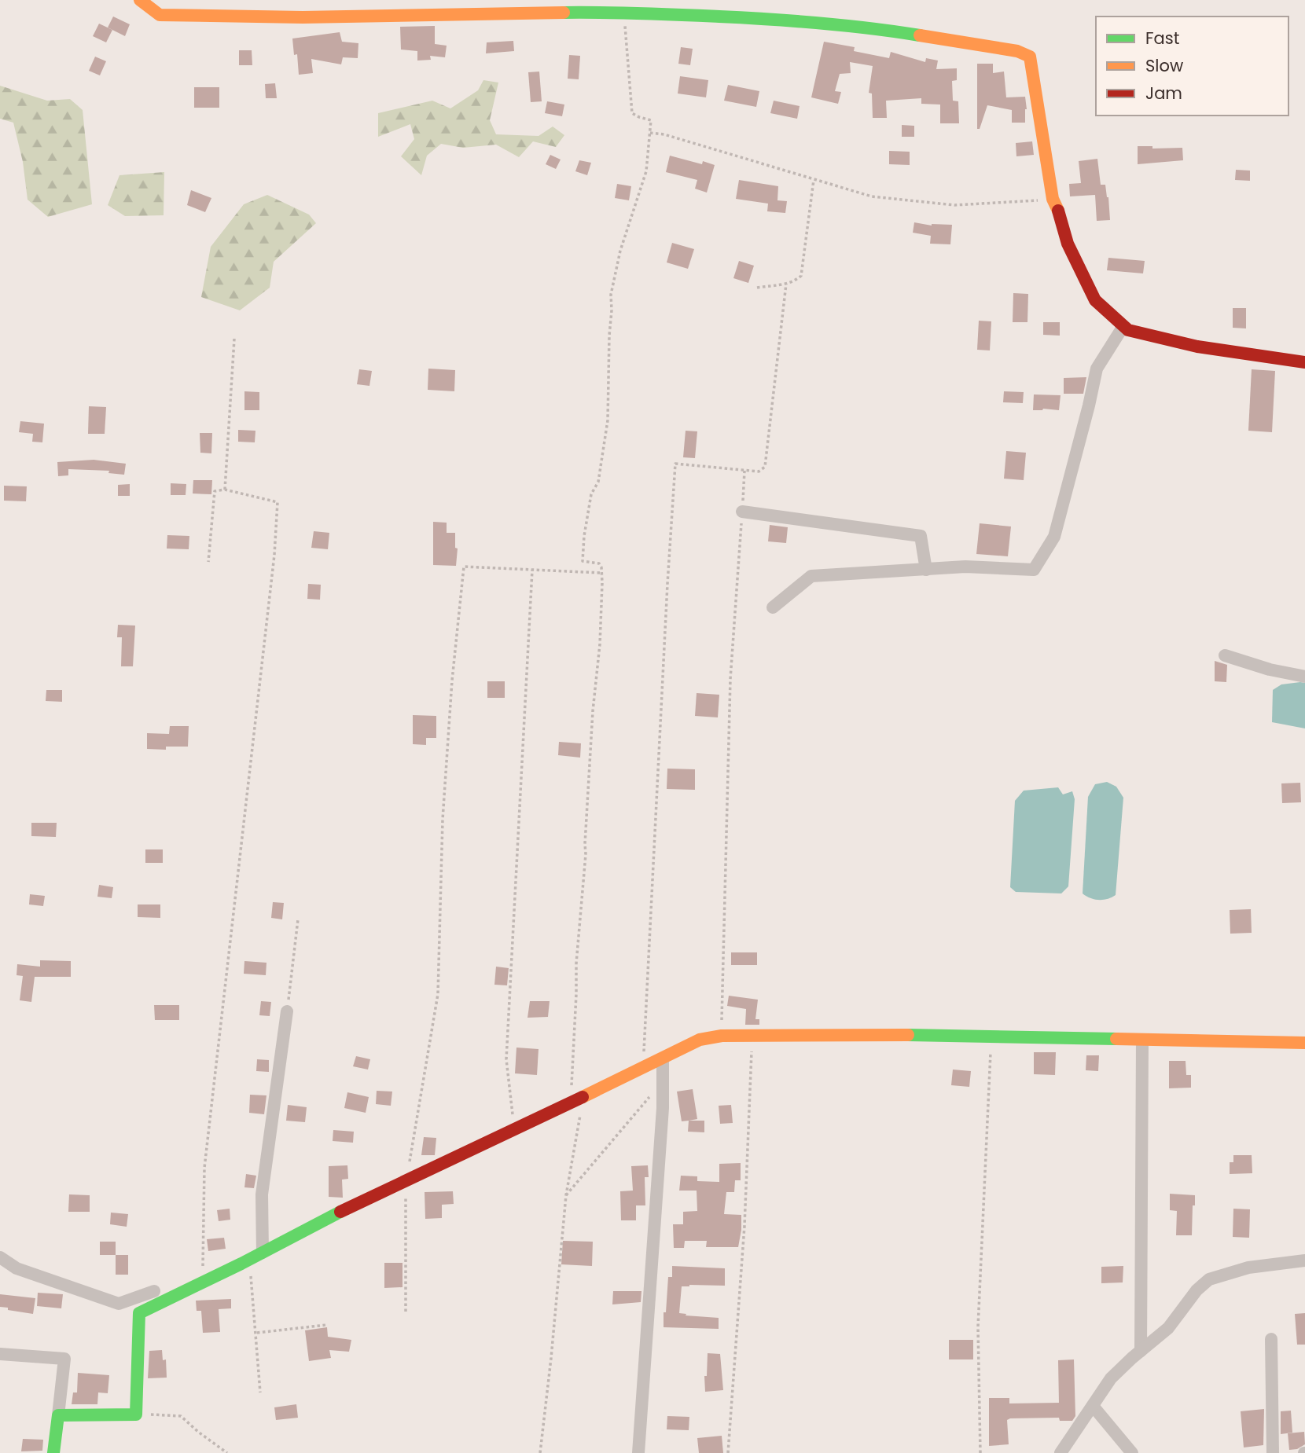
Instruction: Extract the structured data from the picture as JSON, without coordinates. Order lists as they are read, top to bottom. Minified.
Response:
{"legend":["Fast","Slow","Jam"]}
